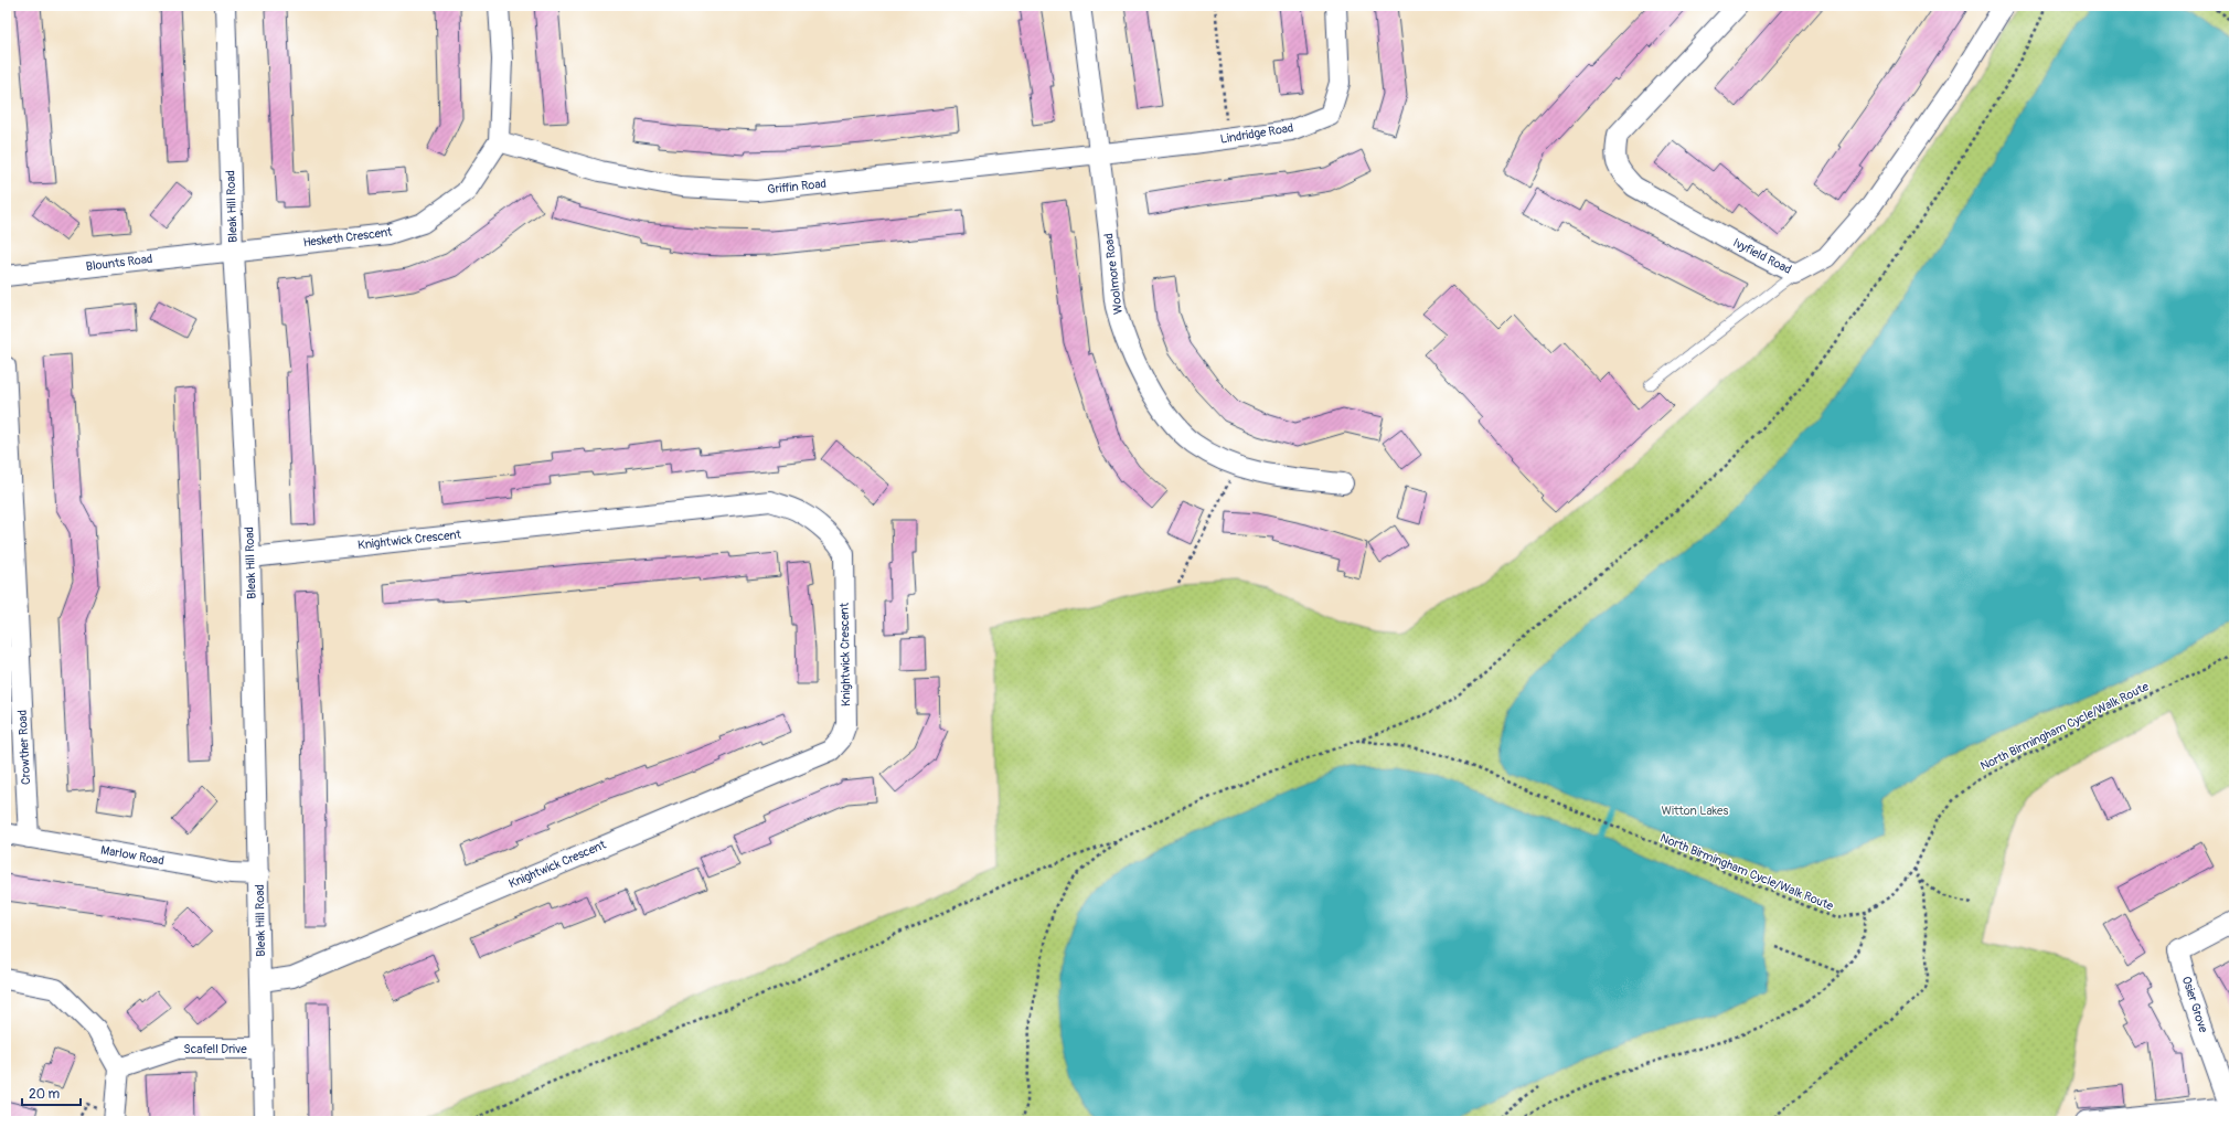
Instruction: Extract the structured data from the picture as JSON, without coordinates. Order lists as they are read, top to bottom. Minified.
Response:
{"streets":{"street":["Lindridge Road","Griffin Road","Bleak Hill Road","Hesketh Crescent","Ivyfield Road","Blounts Road","Woolmore Road","Knightwick Crescent","Crowther Road","Marlow Road","Osier Grove","Scafell Drive"],"path":["North Birmingham Cycle/Walk Route"]},"crossings":[["Lindridge Road","Griffin Road"],["Lindridge Road","Woolmore Road"],["Griffin Road","Hesketh Crescent"],["Griffin Road","Woolmore Road"],["Bleak Hill Road","Hesketh Crescent"],["Bleak Hill Road","Blounts Road"],["Bleak Hill Road","Knightwick Crescent"],["Bleak Hill Road","Marlow Road"],["Bleak Hill Road","Scafell Drive"],["Hesketh Crescent","Blounts Road"],["Crowther Road","Marlow Road"]],"parks":["Witton Lakes"],"scale_bar":"20 m"}
